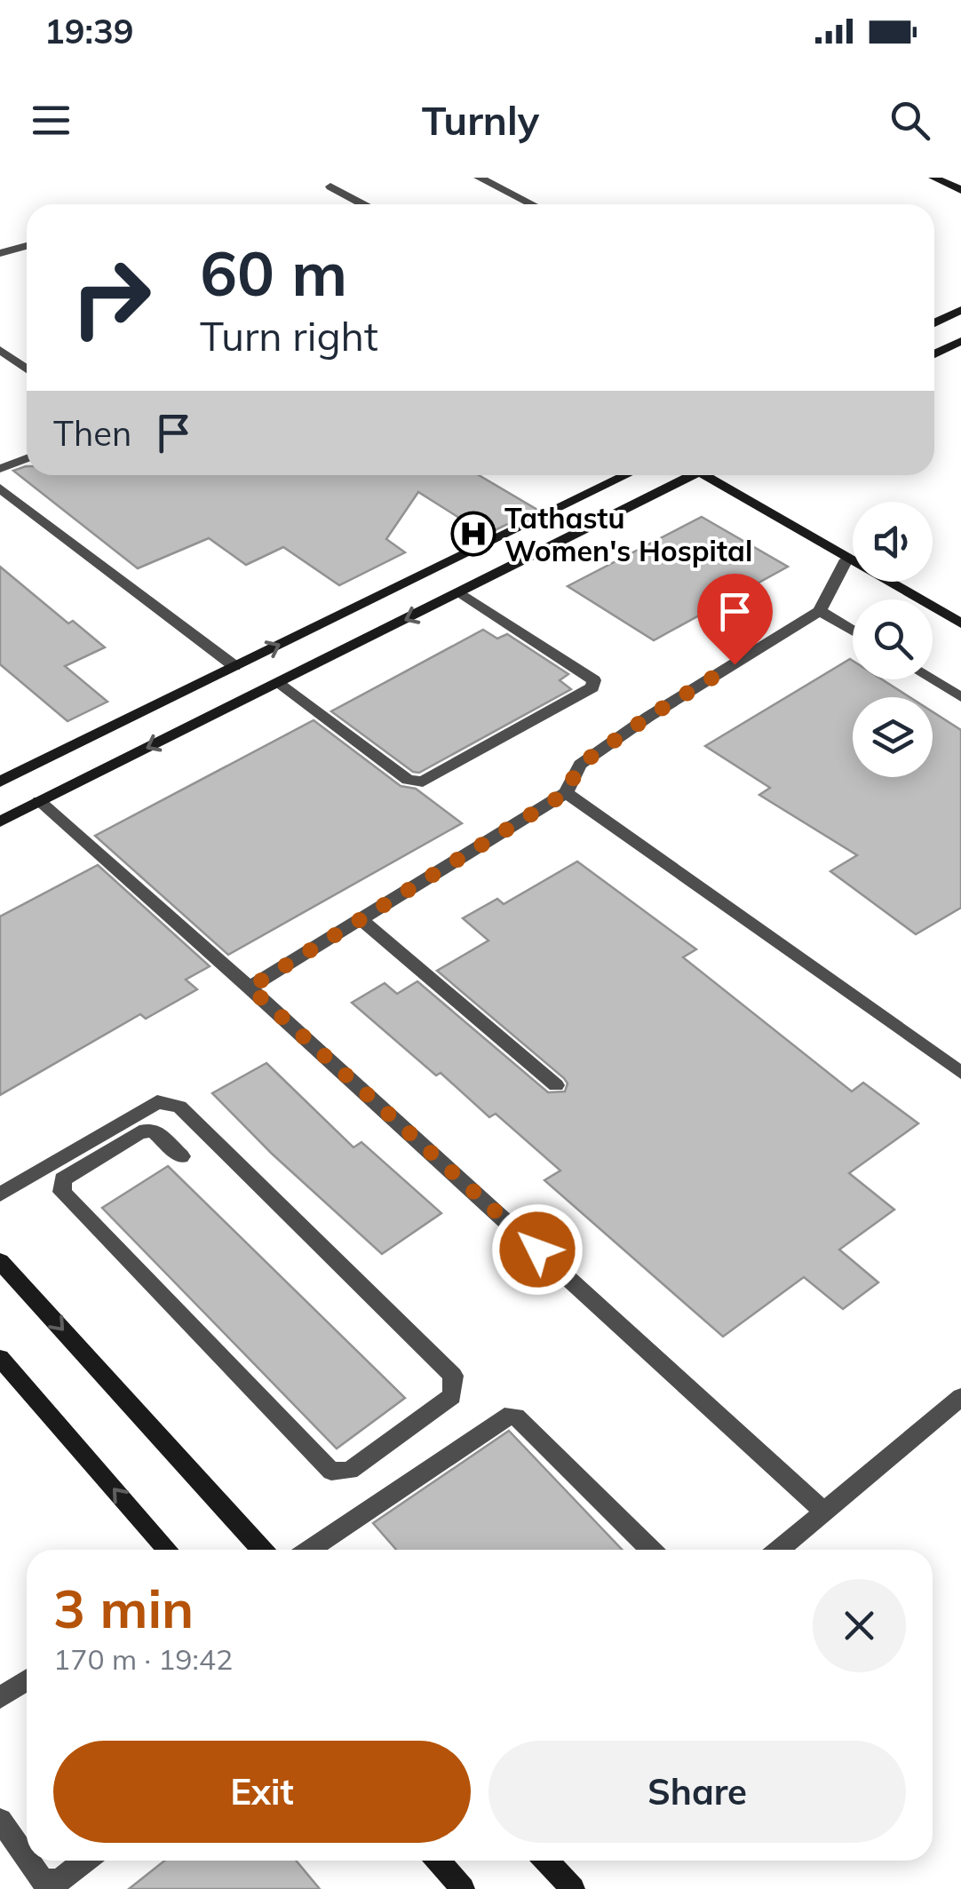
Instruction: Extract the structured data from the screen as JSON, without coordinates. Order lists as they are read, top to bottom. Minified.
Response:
{"places":{"hospital":["Tathastu Women's Hospital"]},"page":{"status":"19:39","header":"Turnly","turn":["60 m","Turn right"],"then":"Then","heading":["3 min","170 m · 19:42"],"buttons":["Exit","Share"]}}
